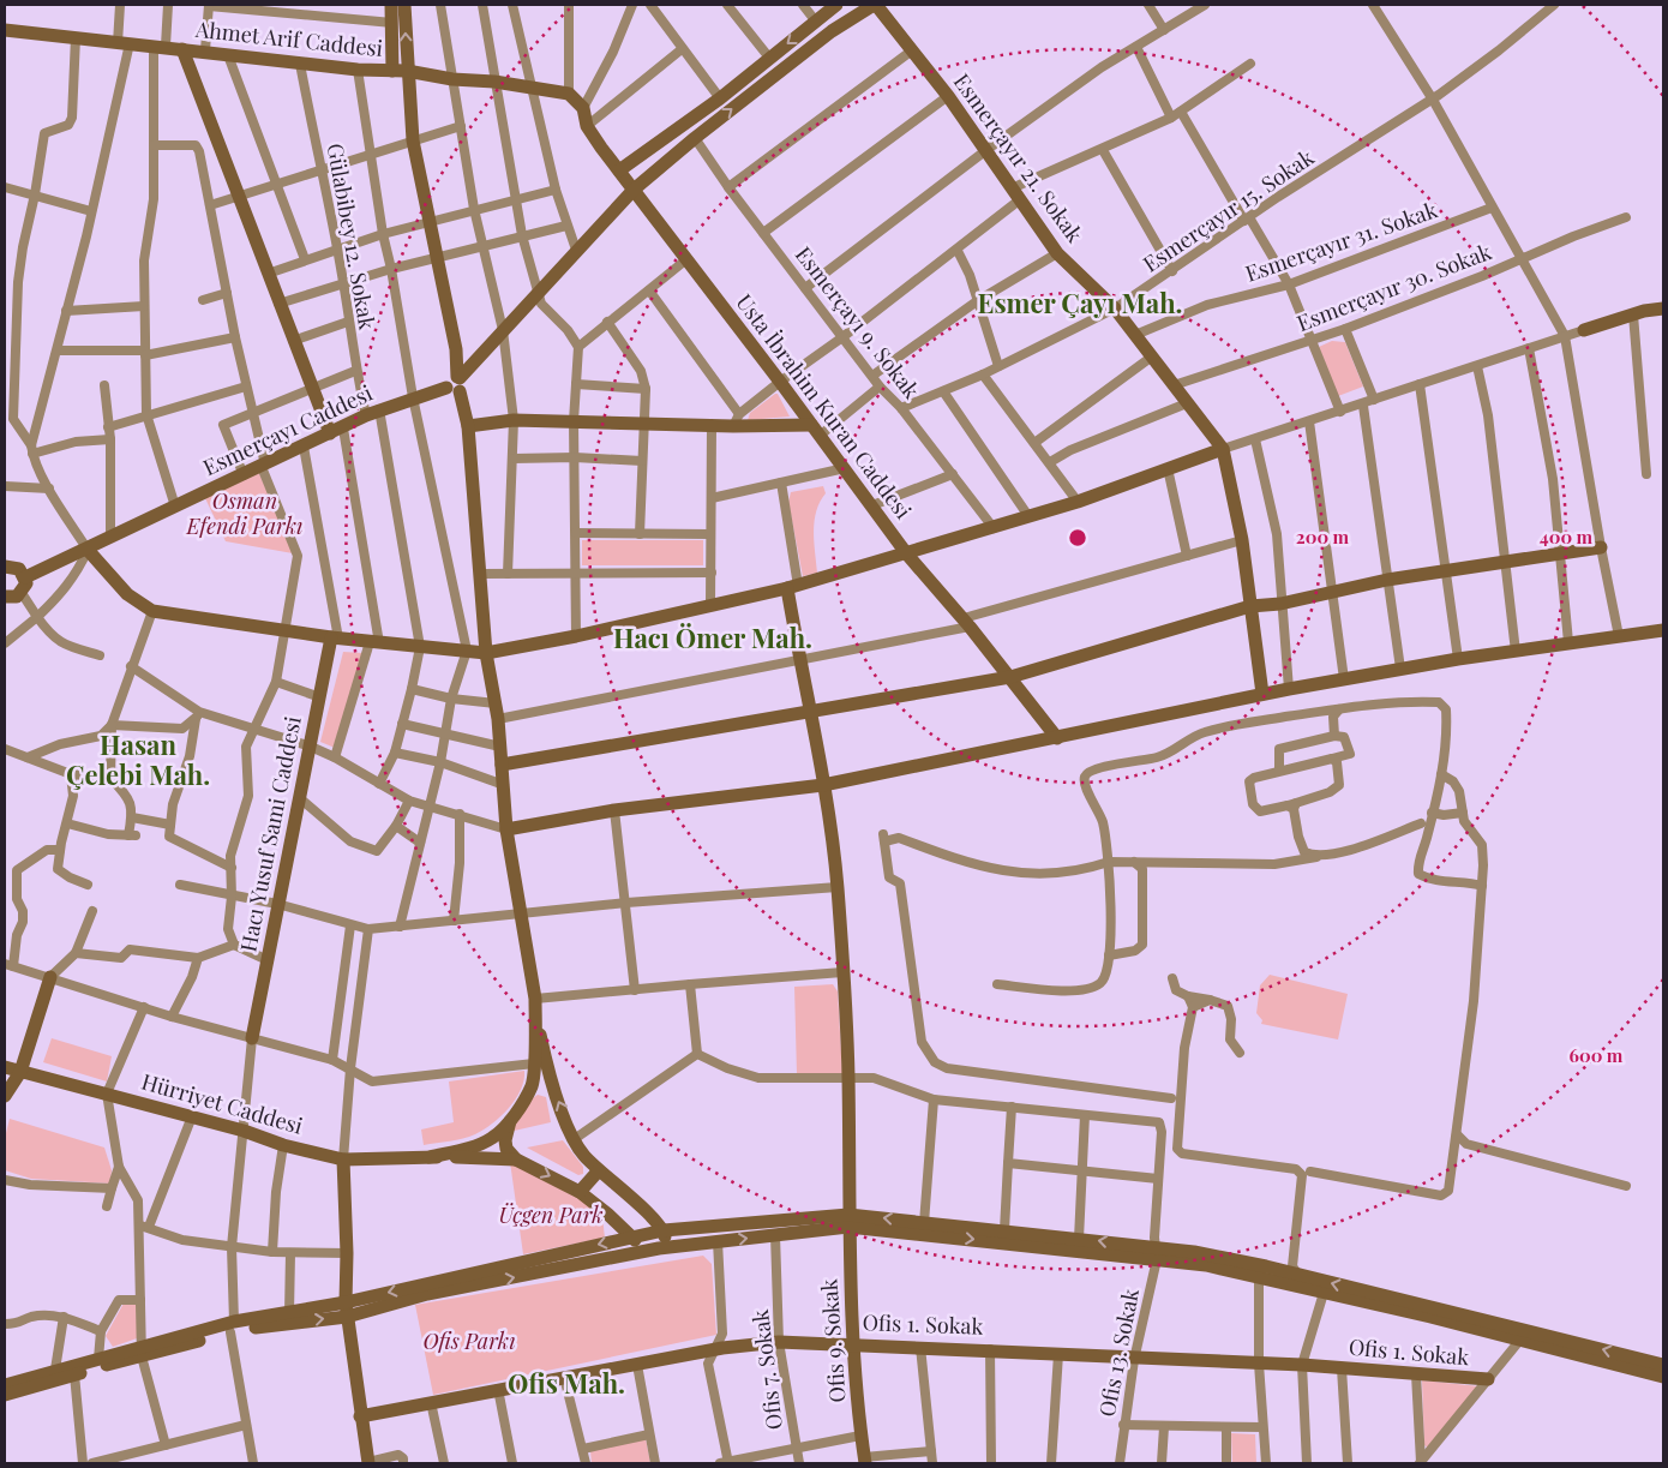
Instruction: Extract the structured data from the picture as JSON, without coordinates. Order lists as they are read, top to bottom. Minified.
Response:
{"streets":{"street":["Ahmet Arif Caddesi","Esmerçayır 21. Sokak","Esmerçayır 15. Sokak","Gülabibey 12. Sokak","Esmerçayır 31. Sokak","Esmerçayır 30. Sokak","Esmerçayı 9. Sokak","Usta İbrahim Kuran Caddesi","Esmerçayı Caddesi","Hacı Yusuf Sami Caddesi","Hürriyet Caddesi","Ofis 1. Sokak","Ofis 9. Sokak","Ofis 13. Sokak","Ofis 7. Sokak"]},"crossings":[["Ahmet Arif Caddesi","Gülabibey 12. Sokak"],["Esmerçayır 21. Sokak","Esmerçayır 15. Sokak"],["Esmerçayır 21. Sokak","Esmerçayır 31. Sokak"],["Esmerçayır 21. Sokak","Esmerçayır 30. Sokak"],["Esmerçayır 15. Sokak","Esmerçayı 9. Sokak"],["Gülabibey 12. Sokak","Esmerçayı Caddesi"],["Ofis 1. Sokak","Ofis 9. Sokak"],["Ofis 1. Sokak","Ofis 13. Sokak"],["Ofis 1. Sokak","Ofis 7. Sokak"]],"districts":["Esmer Çayı Mah.","Hacı Ömer Mah.","Hasan Çelebi Mah.","Ofis Mah."],"parks":["Osman Efendi Parkı","Üçgen Park","Ofis Parkı"],"rings":["200 m","400 m","600 m"]}
